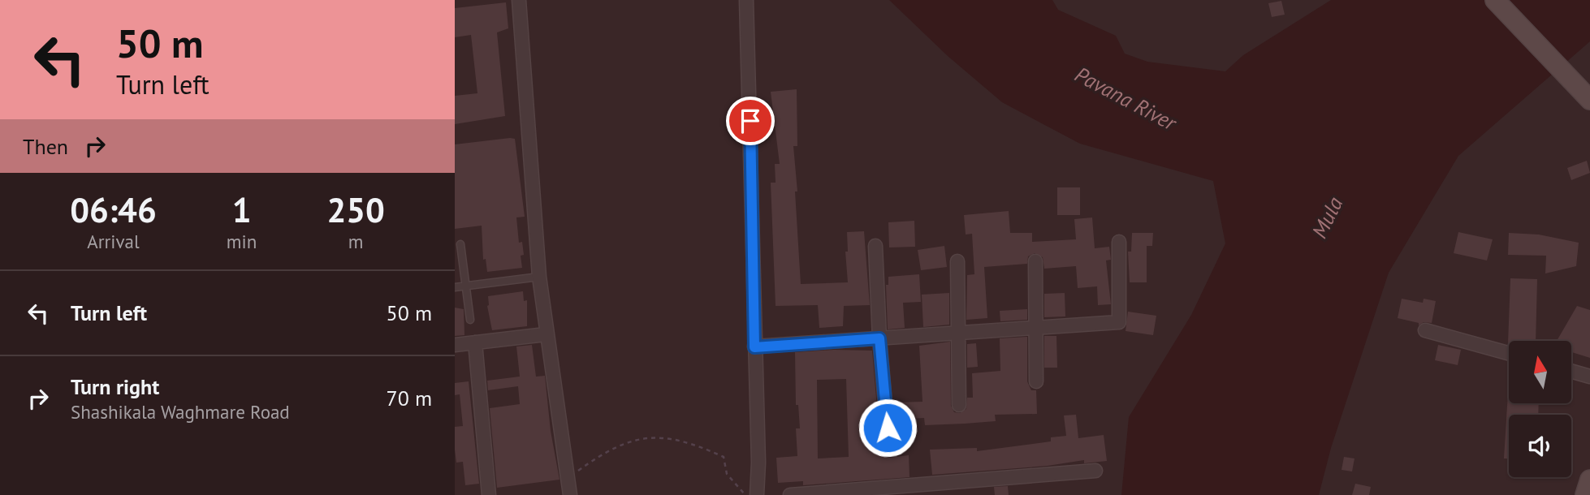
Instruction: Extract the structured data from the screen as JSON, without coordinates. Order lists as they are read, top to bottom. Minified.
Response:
{"water":["Pavana River","Mula"],"north":"top","page":{"turn":["50 m","Turn left"],"then":"Then","eta":["06:46","Arrival","1","min","250","m"],"list":[{"name":"Turn left","value":"50 m"},{"name":"Turn right","note":"Shashikala Waghmare Road","value":"70 m"}]}}
